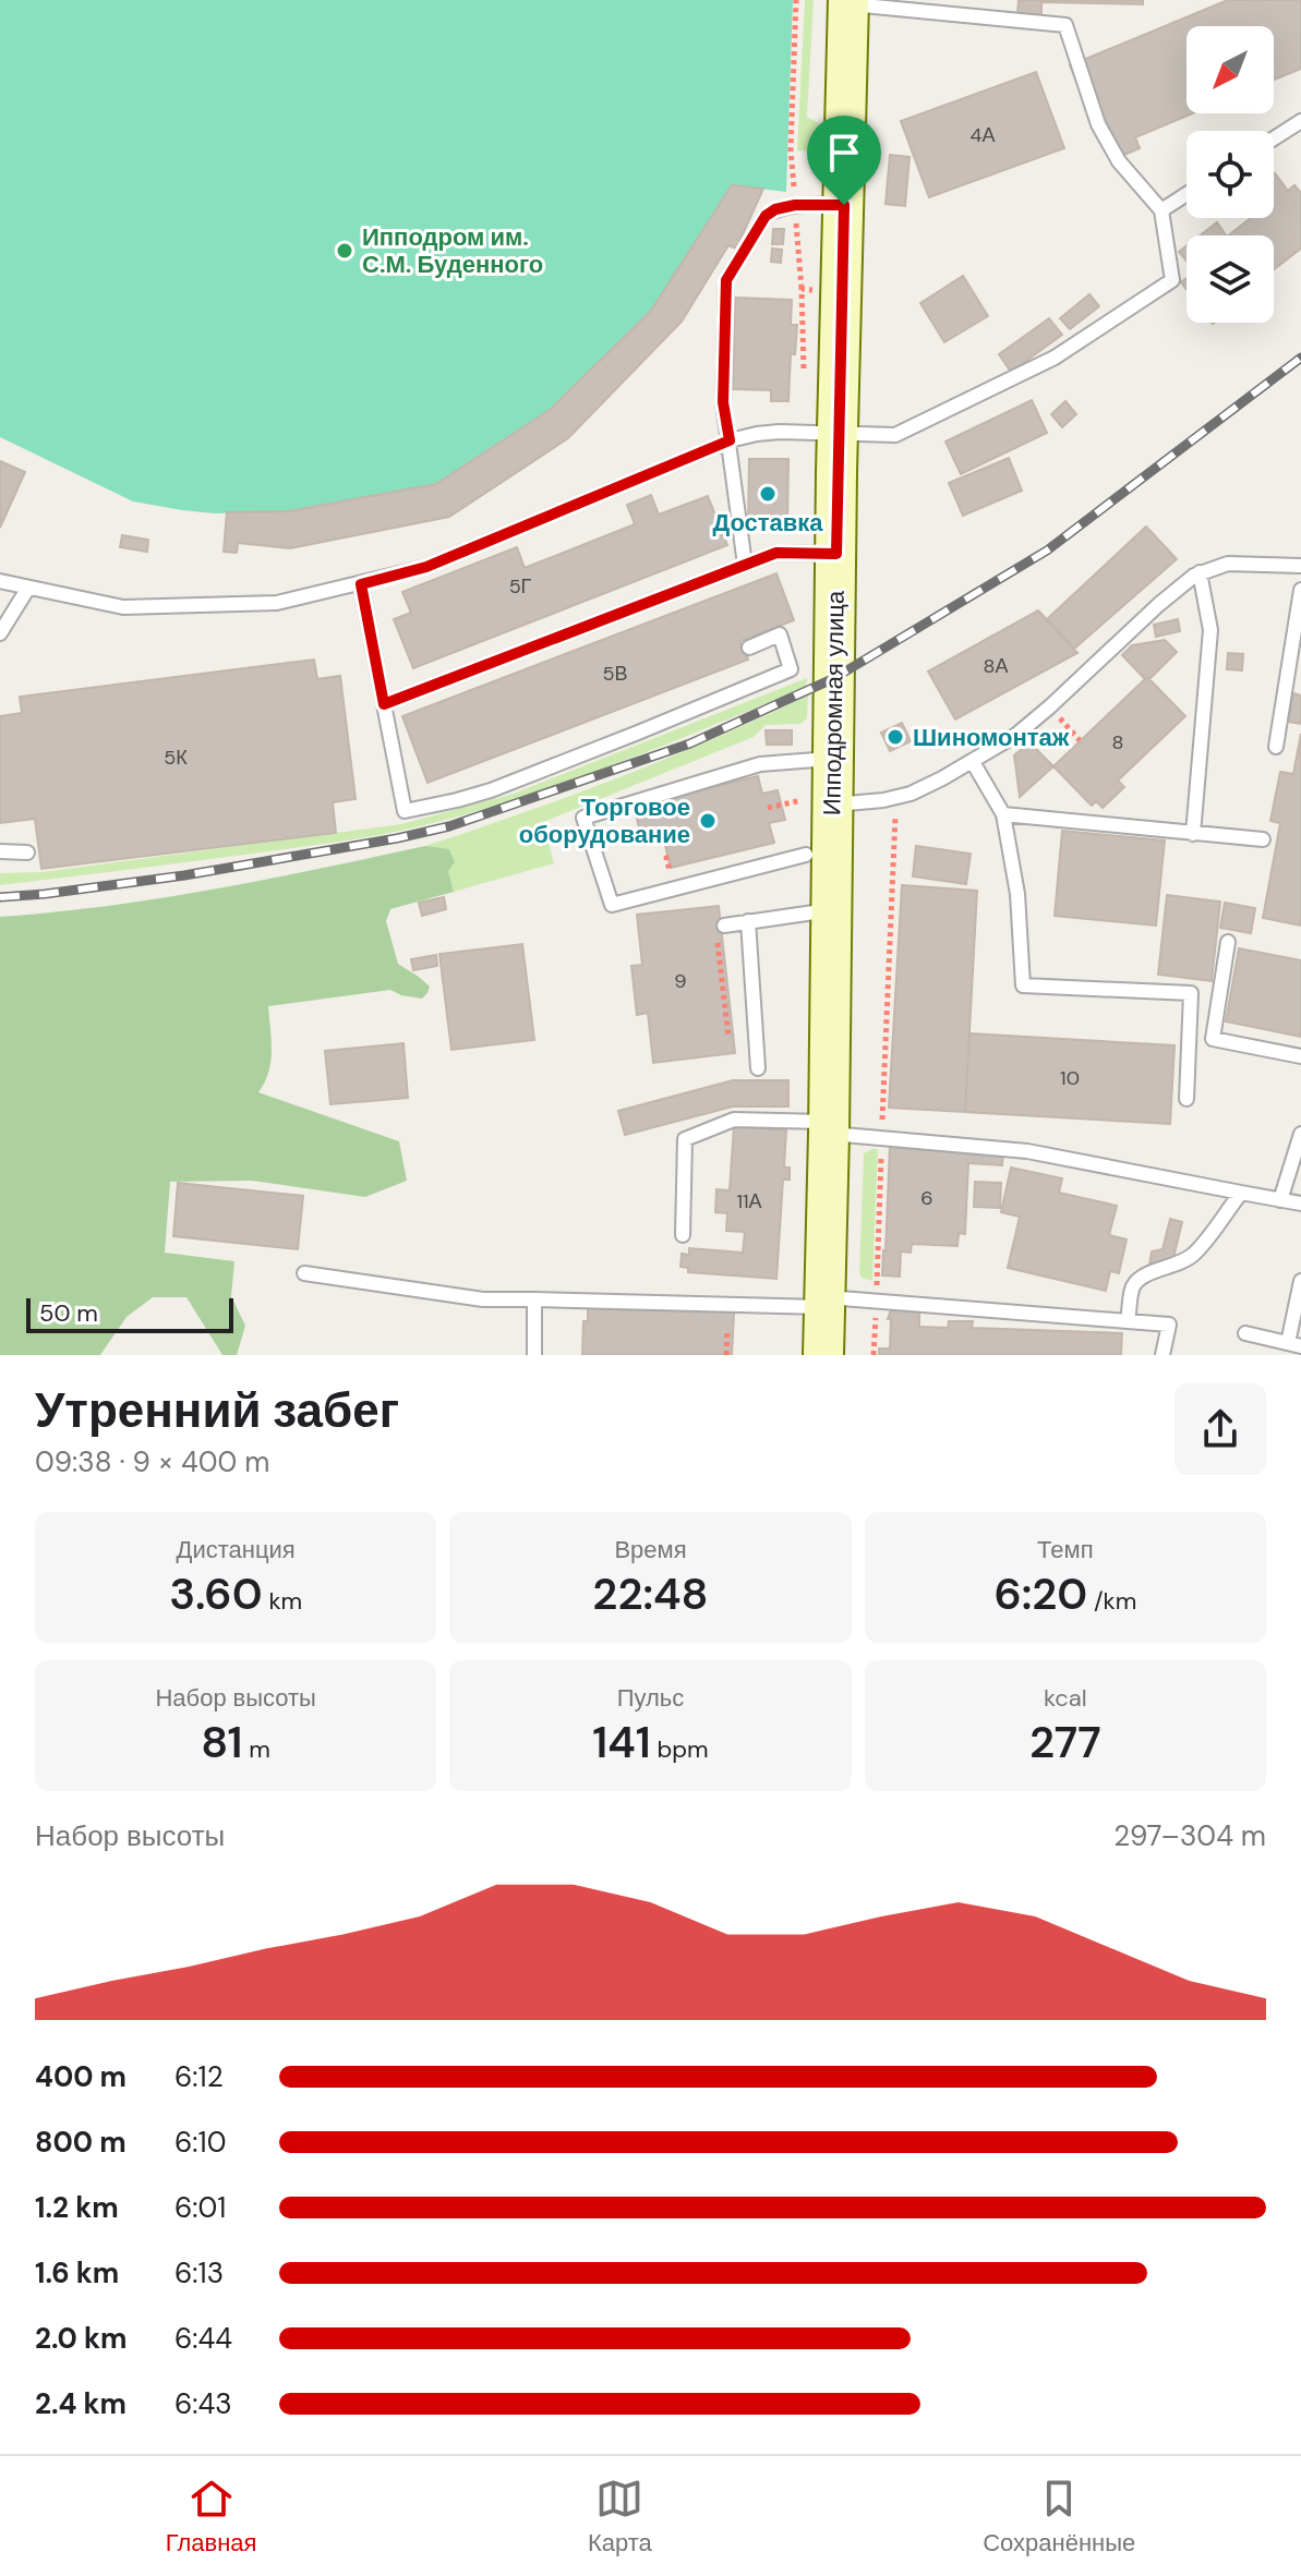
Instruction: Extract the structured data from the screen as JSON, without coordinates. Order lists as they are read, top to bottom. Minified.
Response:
{"streets":{"street":["Ипподромная улица"]},"places":["Ипподром им. С.М. Буденного","Доставка","Шиномонтаж","Торговое оборудование"],"house_numbers":["4А","5Г","8А","5В","8","5К","9","10","6","11А"],"scale_bar":"50 m","north":"bottom left","page":{"scale":"50 m","heading":["Утренний забег","09:38 · 9 × 400 m"],"stats":[["Дистанция","3.60 km"],["Время","22:48"],["Темп","6:20 /km"],["Набор высоты","81 m"],["Пульс","141 bpm"],["kcal","277"]],"chart":["Набор высоты","297–304 m"],"list":[{"name":"400 m","note":"6:12"},{"name":"800 m","note":"6:10"},{"name":"1.2 km","note":"6:01"},{"name":"1.6 km","note":"6:13"},{"name":"2.0 km","note":"6:44"},{"name":"2.4 km","note":"6:43"}],"tabs":["Главная","Карта","Сохранённые"]}}
